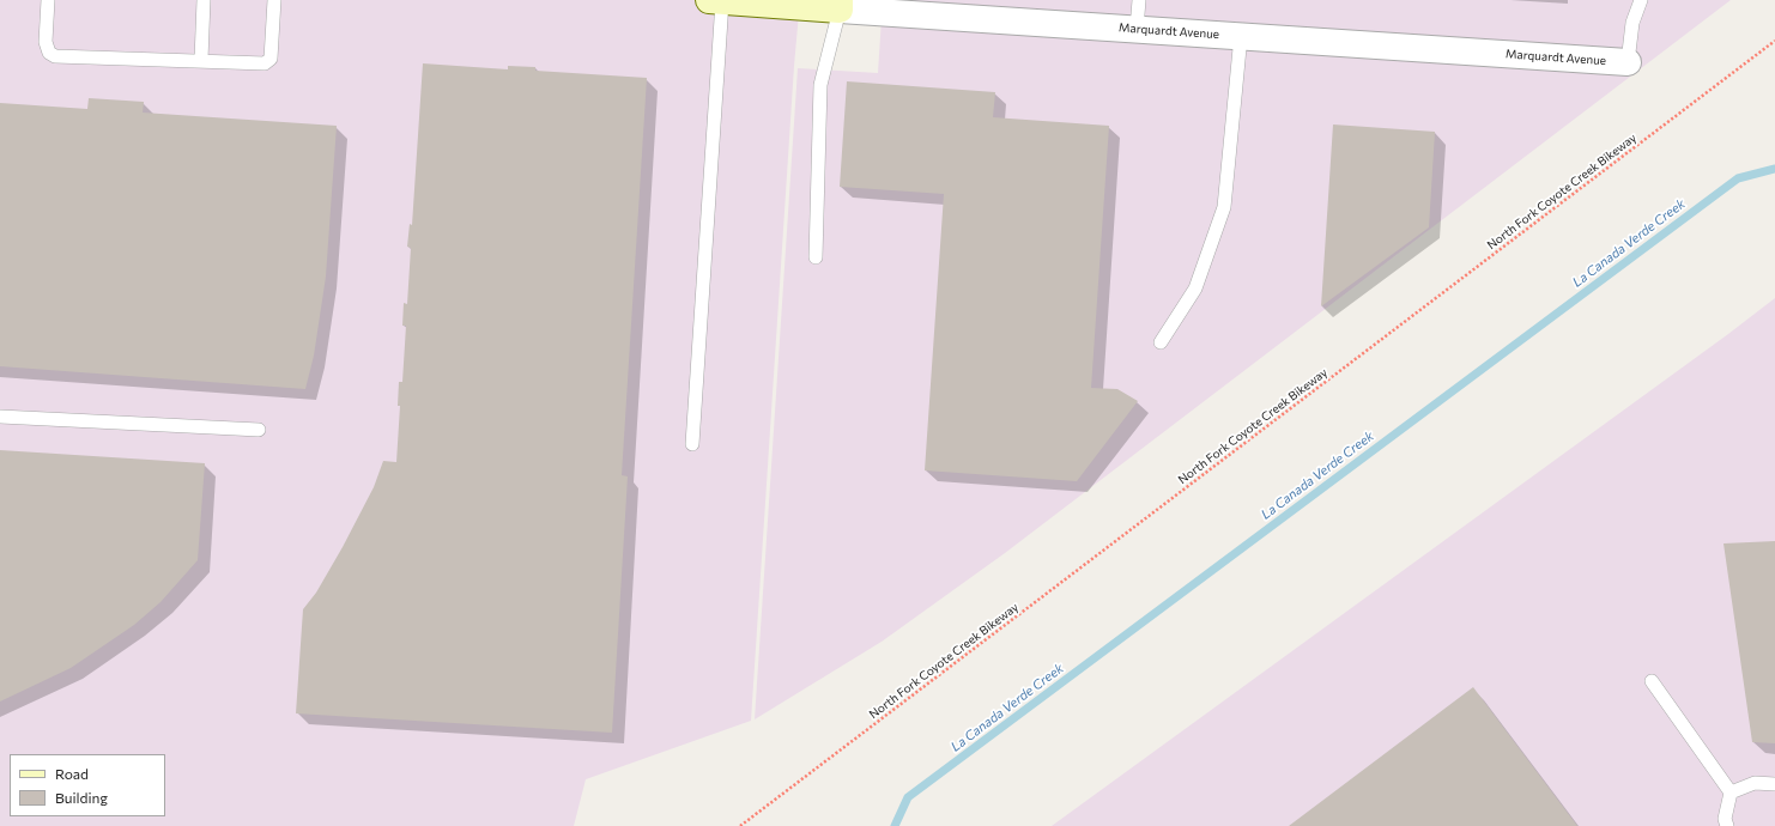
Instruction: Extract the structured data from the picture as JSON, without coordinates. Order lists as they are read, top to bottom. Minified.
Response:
{"streets":{"street":["Marquardt Avenue"],"path":["North Fork Coyote Creek Bikeway"]},"water":["La Canada Verde Creek"],"legend":["Road","Building"]}
